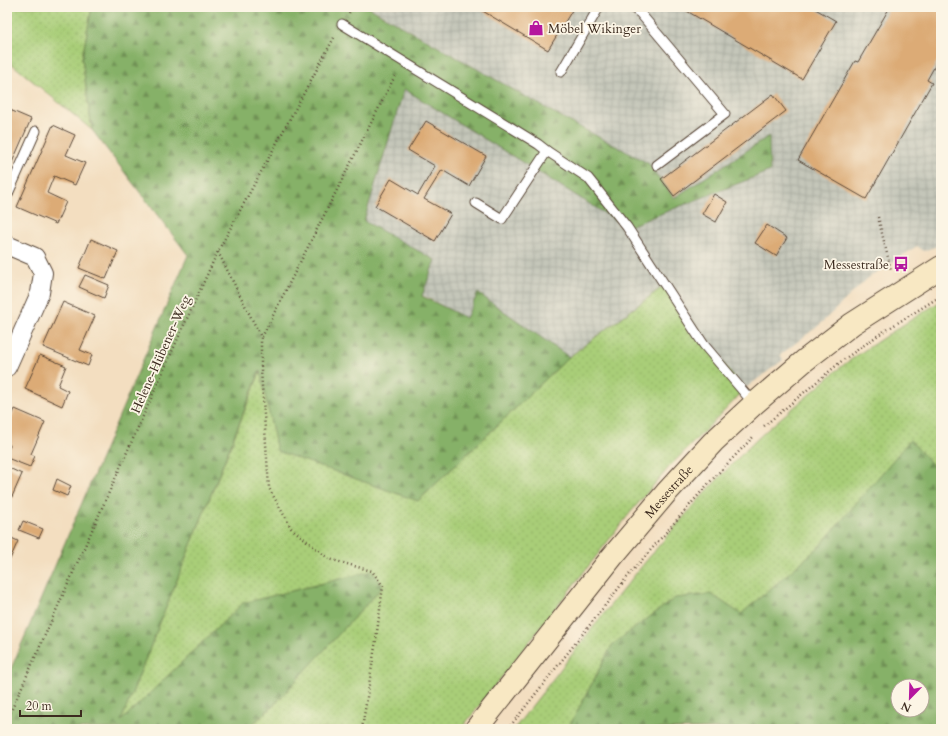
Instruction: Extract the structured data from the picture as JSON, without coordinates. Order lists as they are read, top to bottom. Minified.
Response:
{"streets":{"main road":["Messestraße"],"path":["Helene-Hübener-Weg"]},"places":{"shop":["Möbel Wikinger"],"bus stop":["Messestraße"]},"scale_bar":"20 m","north":"bottom left"}
